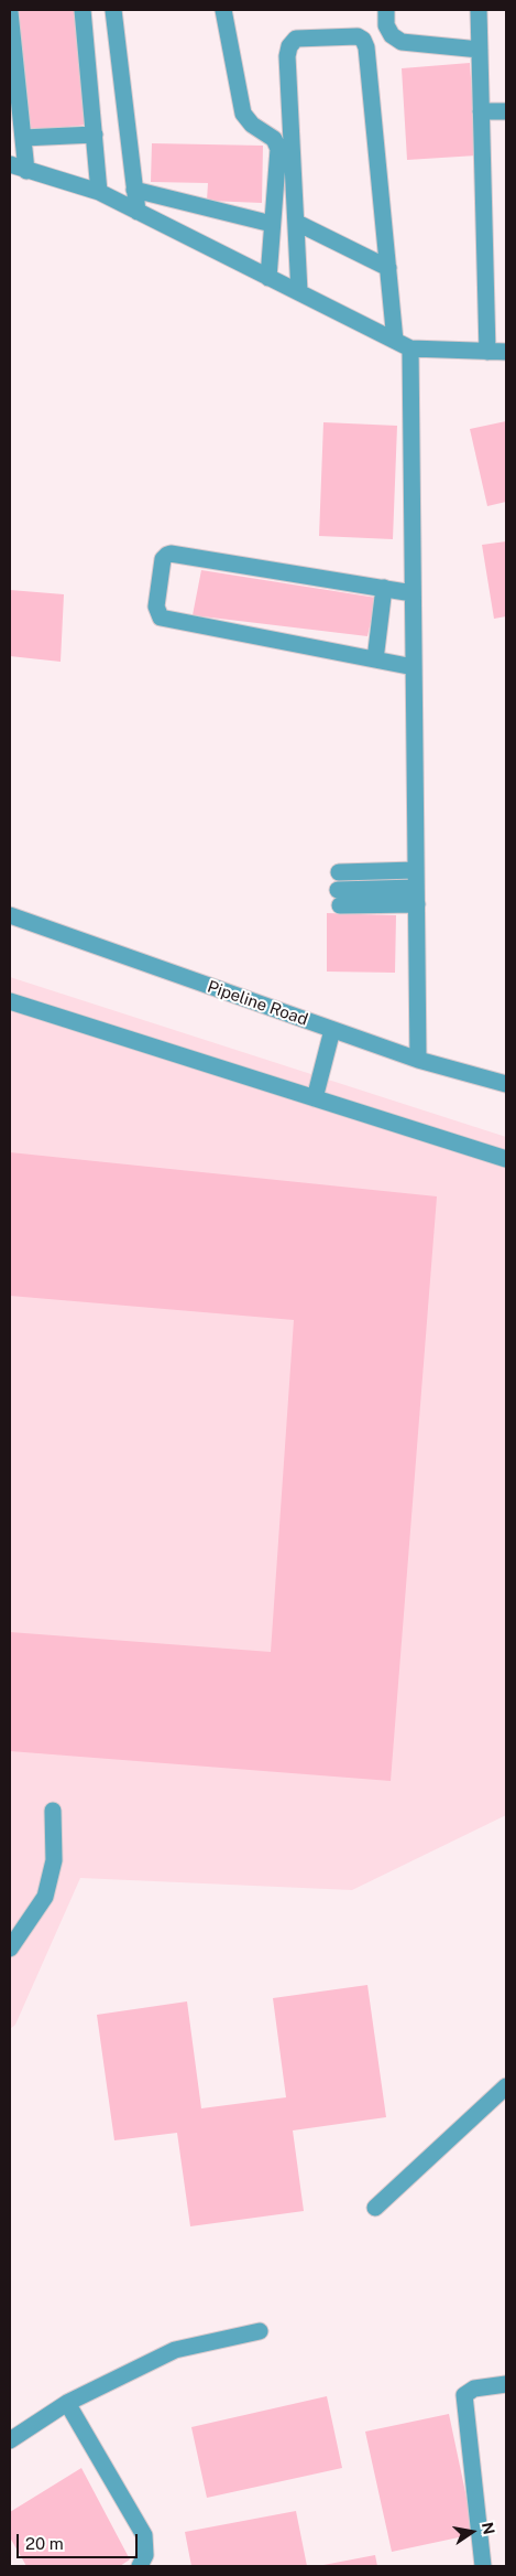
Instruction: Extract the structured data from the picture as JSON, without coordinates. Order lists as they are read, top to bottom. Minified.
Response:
{"streets":{"street":["Pipeline Road"]},"scale_bar":"20 m","north":"right"}
